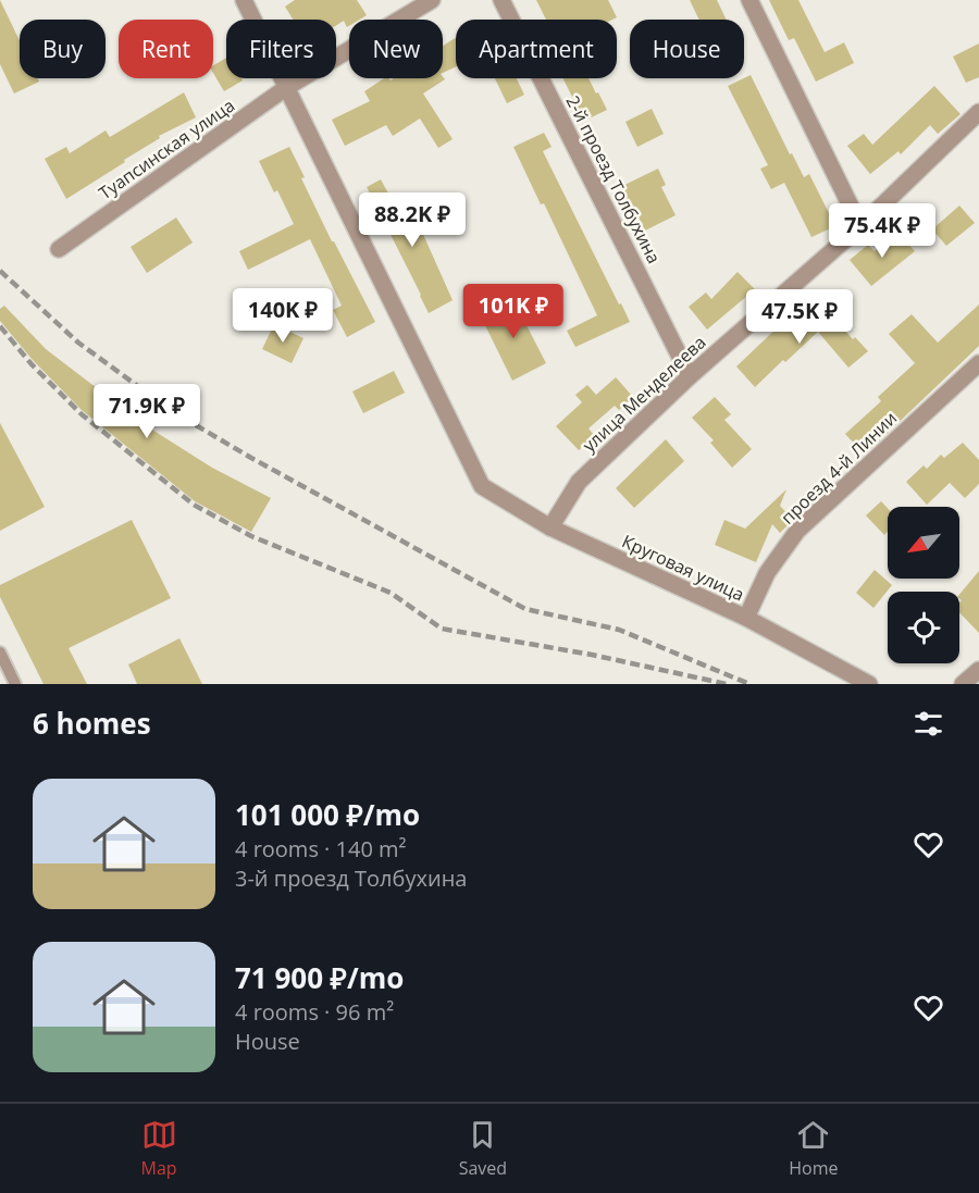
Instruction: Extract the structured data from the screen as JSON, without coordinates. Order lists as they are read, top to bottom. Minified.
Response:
{"streets":{"street":["Туапсинская улица","2-й проезд Толбухина","улица Менделеева","проезд 4-й Линии","Круговая улица"]},"crossings":[["Туапсинская улица","Круговая улица"],["2-й проезд Толбухина","улица Менделеева"],["улица Менделеева","Круговая улица"],["проезд 4-й Линии","Круговая улица"]],"north":"bottom left","page":{"chip":["Buy","Rent","Filters","New","Apartment","House"],"price":["88.2K ₽","75.4K ₽","101K ₽","140K ₽","47.5K ₽","71.9K ₽"],"heading":"6 homes","list":[{"name":"101 000 ₽/mo","note":"4 rooms · 140 m² · 3-й проезд Толбухина"},{"name":"71 900 ₽/mo","note":"4 rooms · 96 m² · House"}],"tabs":["Map","Saved","Home"]}}
